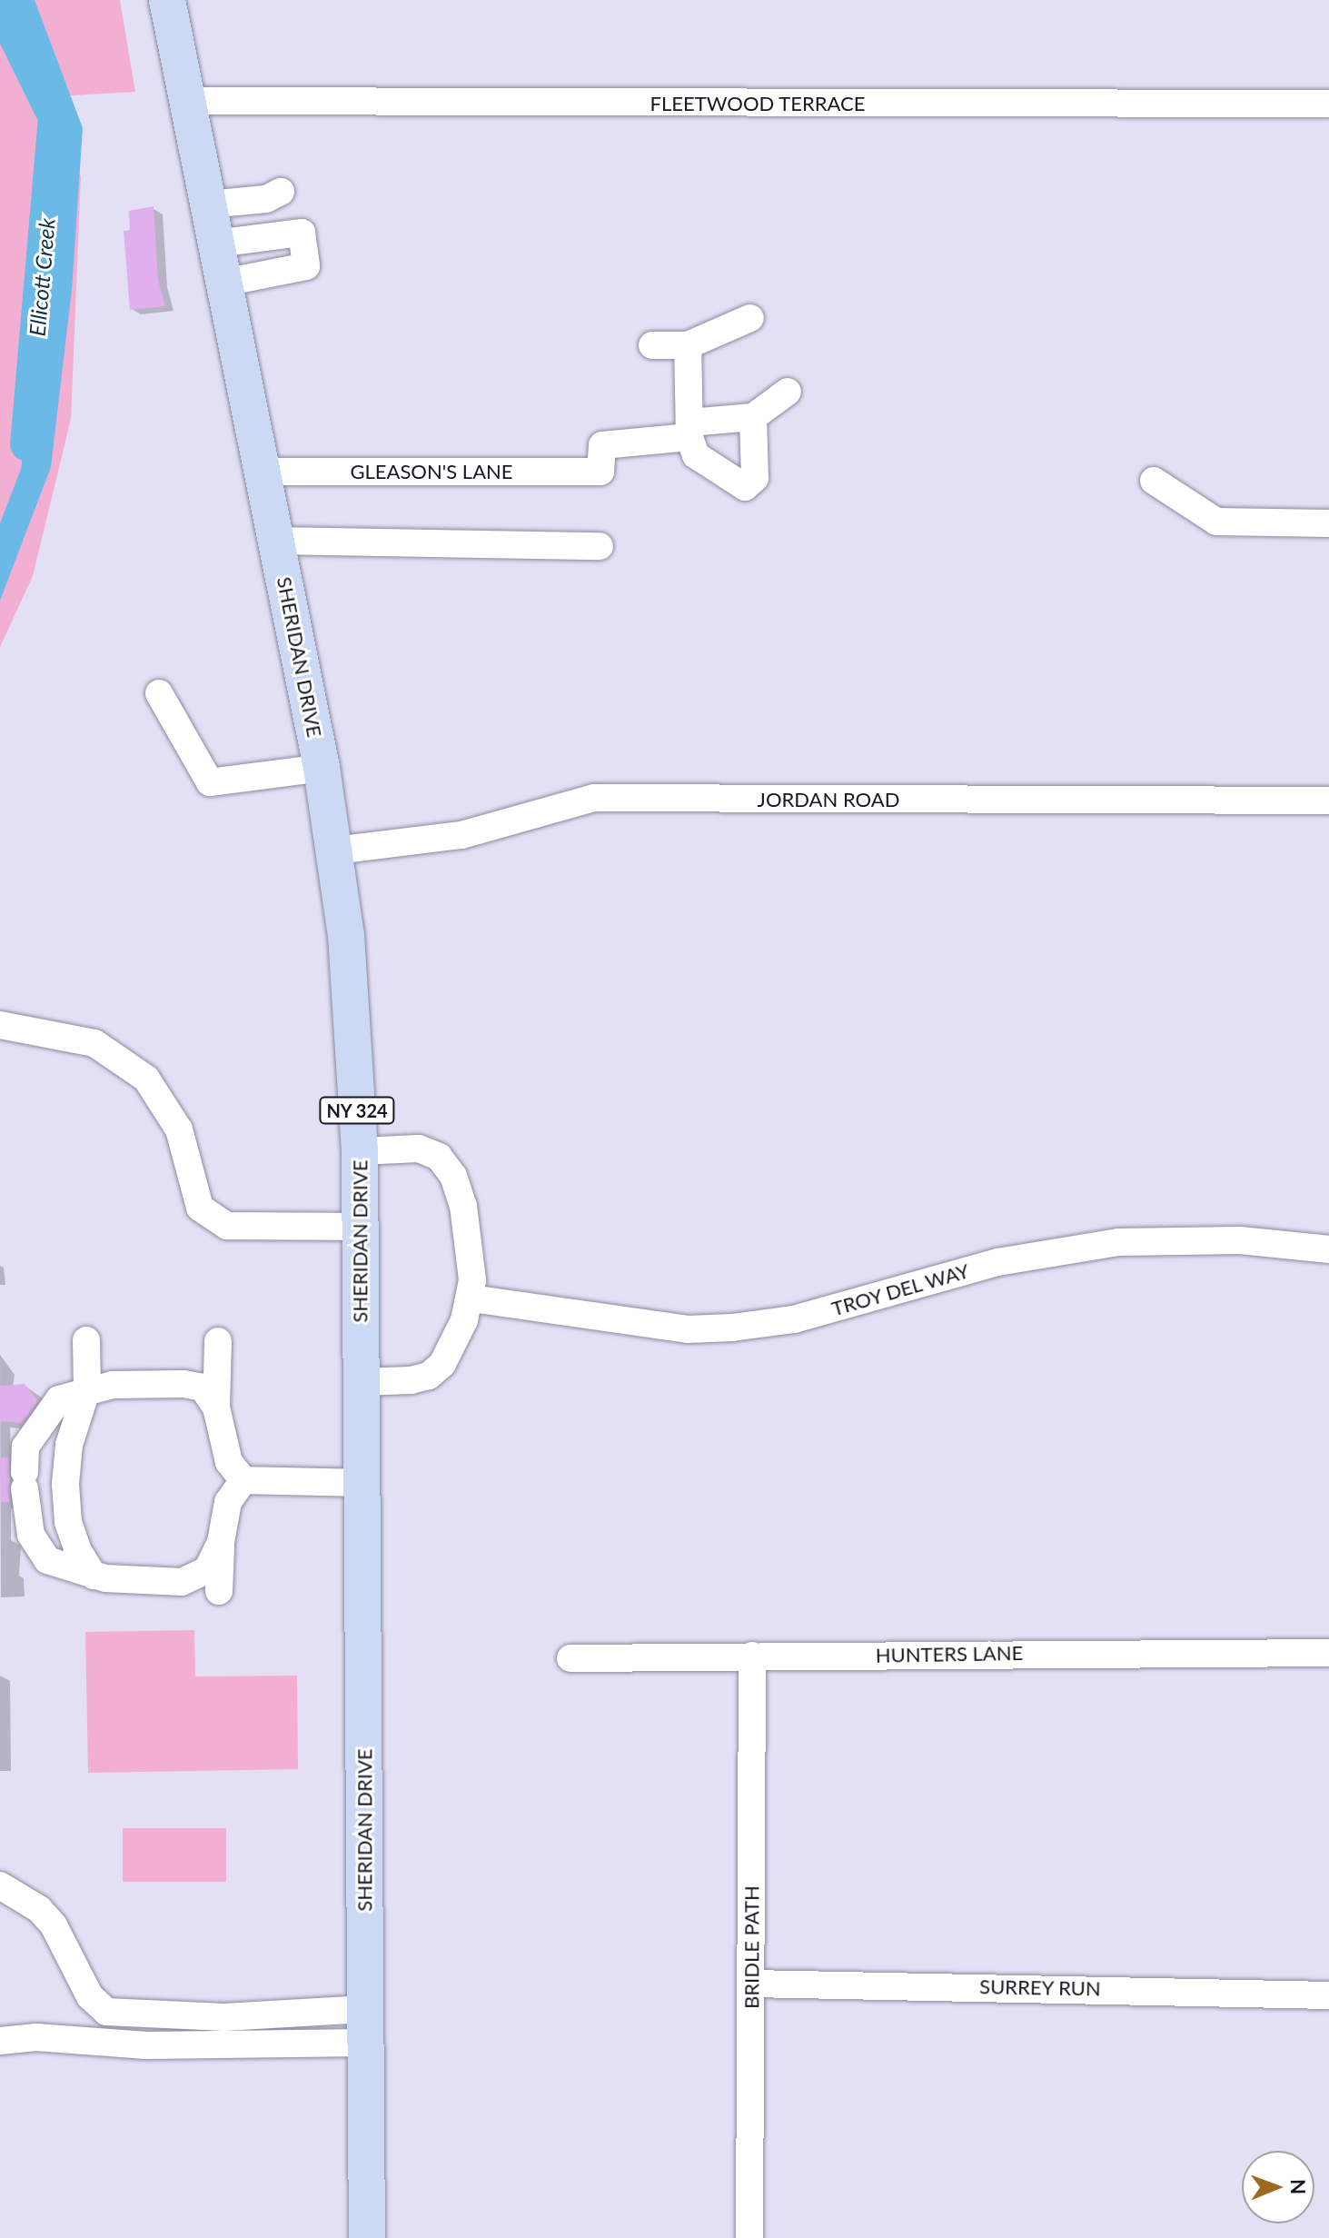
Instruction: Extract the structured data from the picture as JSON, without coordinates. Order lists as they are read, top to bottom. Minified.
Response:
{"streets":{"main road":["SHERIDAN DRIVE","NY 324"],"street":["FLEETWOOD TERRACE","GLEASON'S LANE","JORDAN ROAD","TROY DEL WAY","HUNTERS LANE","BRIDLE PATH","SURREY RUN"]},"crossings":[["FLEETWOOD TERRACE","SHERIDAN DRIVE"],["GLEASON'S LANE","SHERIDAN DRIVE"],["SHERIDAN DRIVE","JORDAN ROAD"],["HUNTERS LANE","BRIDLE PATH"],["BRIDLE PATH","SURREY RUN"]],"water":["Ellicott Creek"],"north":"right"}
